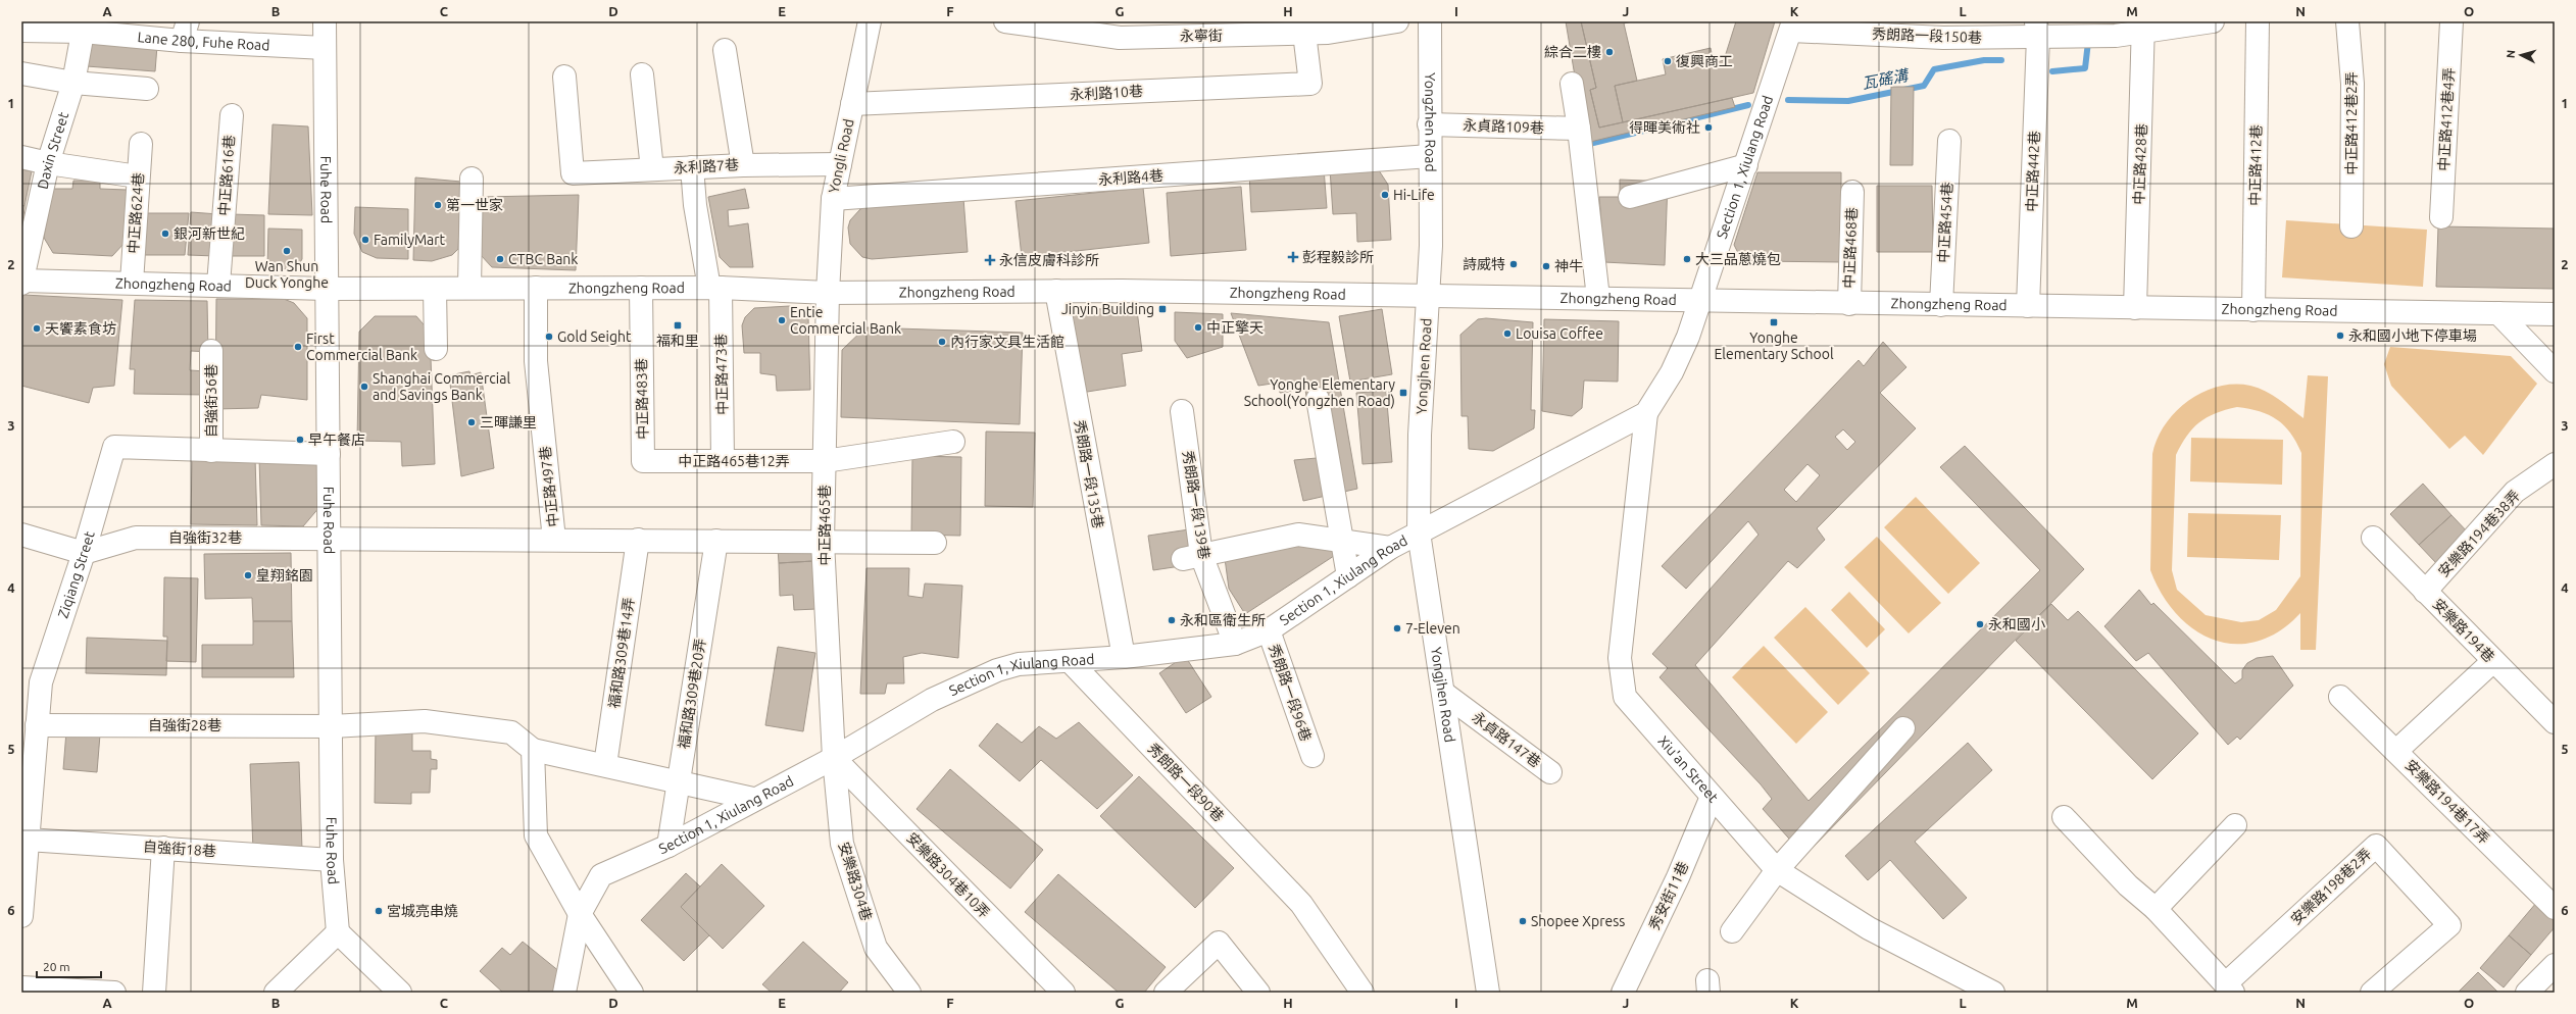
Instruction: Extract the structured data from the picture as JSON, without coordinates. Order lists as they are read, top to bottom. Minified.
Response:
{"streets":{"street":["永寧街","秀朗路一段150巷","Lane 280, Fuhe Road","永利路10巷","中正路412巷4弄","Yongzhen Road","中正路412巷2弄","永貞路109巷","Daxin Street","Yongli Road","中正路428巷","中正路412巷","永利路7巷","Section 1, Xiulang Road","中正路442巷","中正路616巷","永利路4巷","Fuhe Road","中正路624巷","中正路454巷","中正路468巷","Zhongzheng Road","Yongjhen Road","中正路473巷","中正路483巷","自強街36巷","中正路465巷12弄","秀朗路一段135巷","中正路497巷","秀朗路一段139巷","中正路465巷","安樂路194巷38弄","自強街32巷","Ziqiang Street","安樂路194巷","福和路309巷14弄","秀朗路一段96巷","福和路309巷20弄","自強街28巷","永貞路147巷","Xiu'an Street","秀朗路一段90巷","安樂路194巷17弄","自強街18巷","安樂路304巷10弄","安樂路304巷","安樂路198巷2弄","秀安街11巷"]},"crossings":[["永寧街","永利路10巷"],["秀朗路一段150巷","中正路428巷"],["秀朗路一段150巷","Section 1, Xiulang Road"],["秀朗路一段150巷","中正路442巷"],["Lane 280, Fuhe Road","Daxin Street"],["Lane 280, Fuhe Road","Fuhe Road"],["永利路10巷","Yongli Road"],["Yongzhen Road","永貞路109巷"],["Yongzhen Road","永利路4巷"],["Yongzhen Road","Zhongzheng Road"],["Yongzhen Road","Yongjhen Road"],["Daxin Street","Zhongzheng Road"],["Yongli Road","永利路7巷"],["Yongli Road","永利路4巷"],["Yongli Road","Zhongzheng Road"],["Yongli Road","中正路465巷"],["中正路428巷","Zhongzheng Road"],["中正路412巷","Zhongzheng Road"],["永利路7巷","中正路473巷"],["Section 1, Xiulang Road","Zhongzheng Road"],["Section 1, Xiulang Road","Yongjhen Road"],["Section 1, Xiulang Road","秀朗路一段135巷"],["Section 1, Xiulang Road","秀朗路一段139巷"],["Section 1, Xiulang Road","中正路465巷"],["Section 1, Xiulang Road","秀朗路一段96巷"],["Section 1, Xiulang Road","福和路309巷20弄"],["Section 1, Xiulang Road","Xiu'an Street"],["Section 1, Xiulang Road","秀朗路一段90巷"],["Section 1, Xiulang Road","安樂路304巷10弄"],["Section 1, Xiulang Road","安樂路304巷"],["中正路442巷","Zhongzheng Road"],["中正路616巷","Zhongzheng Road"],["Fuhe Road","Zhongzheng Road"],["Fuhe Road","自強街32巷"],["Fuhe Road","Ziqiang Street"],["Fuhe Road","自強街28巷"],["Fuhe Road","自強街18巷"],["中正路624巷","Zhongzheng Road"],["中正路454巷","Zhongzheng Road"],["中正路468巷","Zhongzheng Road"],["Zhongzheng Road","Yongjhen Road"],["Zhongzheng Road","中正路473巷"],["Zhongzheng Road","中正路483巷"],["Zhongzheng Road","秀朗路一段135巷"],["Zhongzheng Road","中正路497巷"],["Zhongzheng Road","中正路465巷"],["Yongjhen Road","永貞路147巷"],["中正路473巷","中正路465巷12弄"],["中正路483巷","中正路465巷12弄"],["自強街36巷","Ziqiang Street"],["中正路465巷12弄","中正路465巷"],["中正路497巷","自強街32巷"],["中正路465巷","自強街32巷"],["中正路465巷","安樂路304巷10弄"],["中正路465巷","安樂路304巷"],["安樂路194巷38弄","安樂路194巷"],["自強街32巷","Ziqiang Street"],["自強街32巷","福和路309巷14弄"],["自強街32巷","福和路309巷20弄"],["Ziqiang Street","自強街28巷"],["Ziqiang Street","自強街18巷"],["Xiu'an Street","秀安街11巷"],["安樂路304巷10弄","安樂路304巷"]],"water":["瓦磘溝"],"places":{"other":["綜合二樓","復興商工","得暉美術社","Hi-Life","第一世家","銀河新世紀","FamilyMart","Wan Shun Duck Yonghe","CTBC Bank","大三品蔥燒包","詩威特","神牛","Entie Commercial Bank","中正擎天","天饗素食坊","Louisa Coffee","永和國小地下停車場","Gold Seight","內行家文具生活館","First Commercial Bank","Shanghai Commercial and Savings Bank","三暉謙里","早午餐店","皇翔銘園","永和區衛生所","永和國小","7-Eleven","宮城亮串燒","Shopee Xpress"],"health":["彭程毅診所","永信皮膚科診所"],"transit":["Jinyin Building","Yonghe Elementary School","福和里","Yonghe Elementary School(Yongzhen Road)"]},"scale_bar":"20 m","north":"left","grid":{"columns":["A","B","C","D","E","F","G","H","I","J","K","L","M","N","O"],"rows":["1","2","3","4","5","6"]}}
